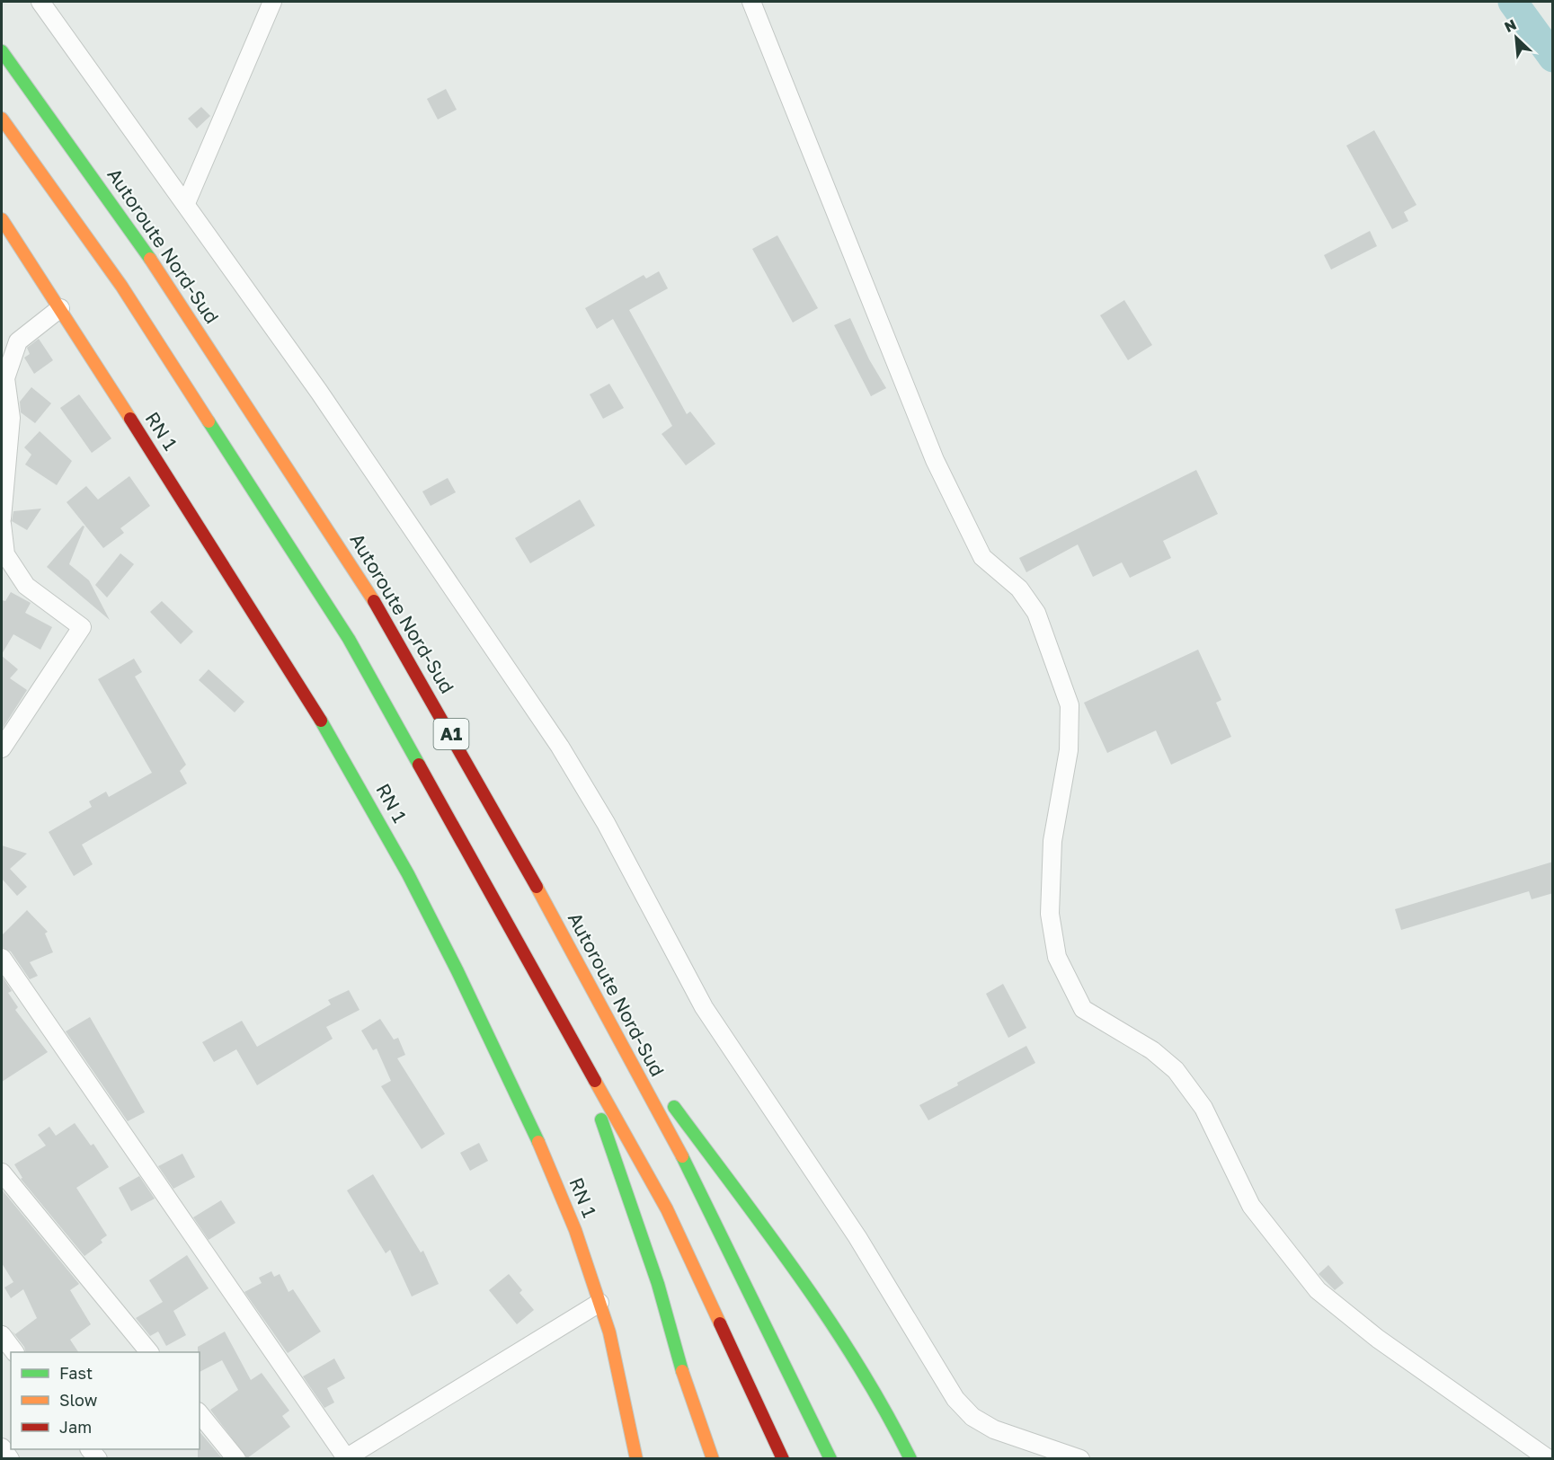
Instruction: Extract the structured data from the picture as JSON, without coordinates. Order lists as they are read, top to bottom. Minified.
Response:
{"streets":{"main road":["Autoroute Nord-Sud","RN 1","A1"]},"legend":["Fast","Slow","Jam"],"north":"top left"}
